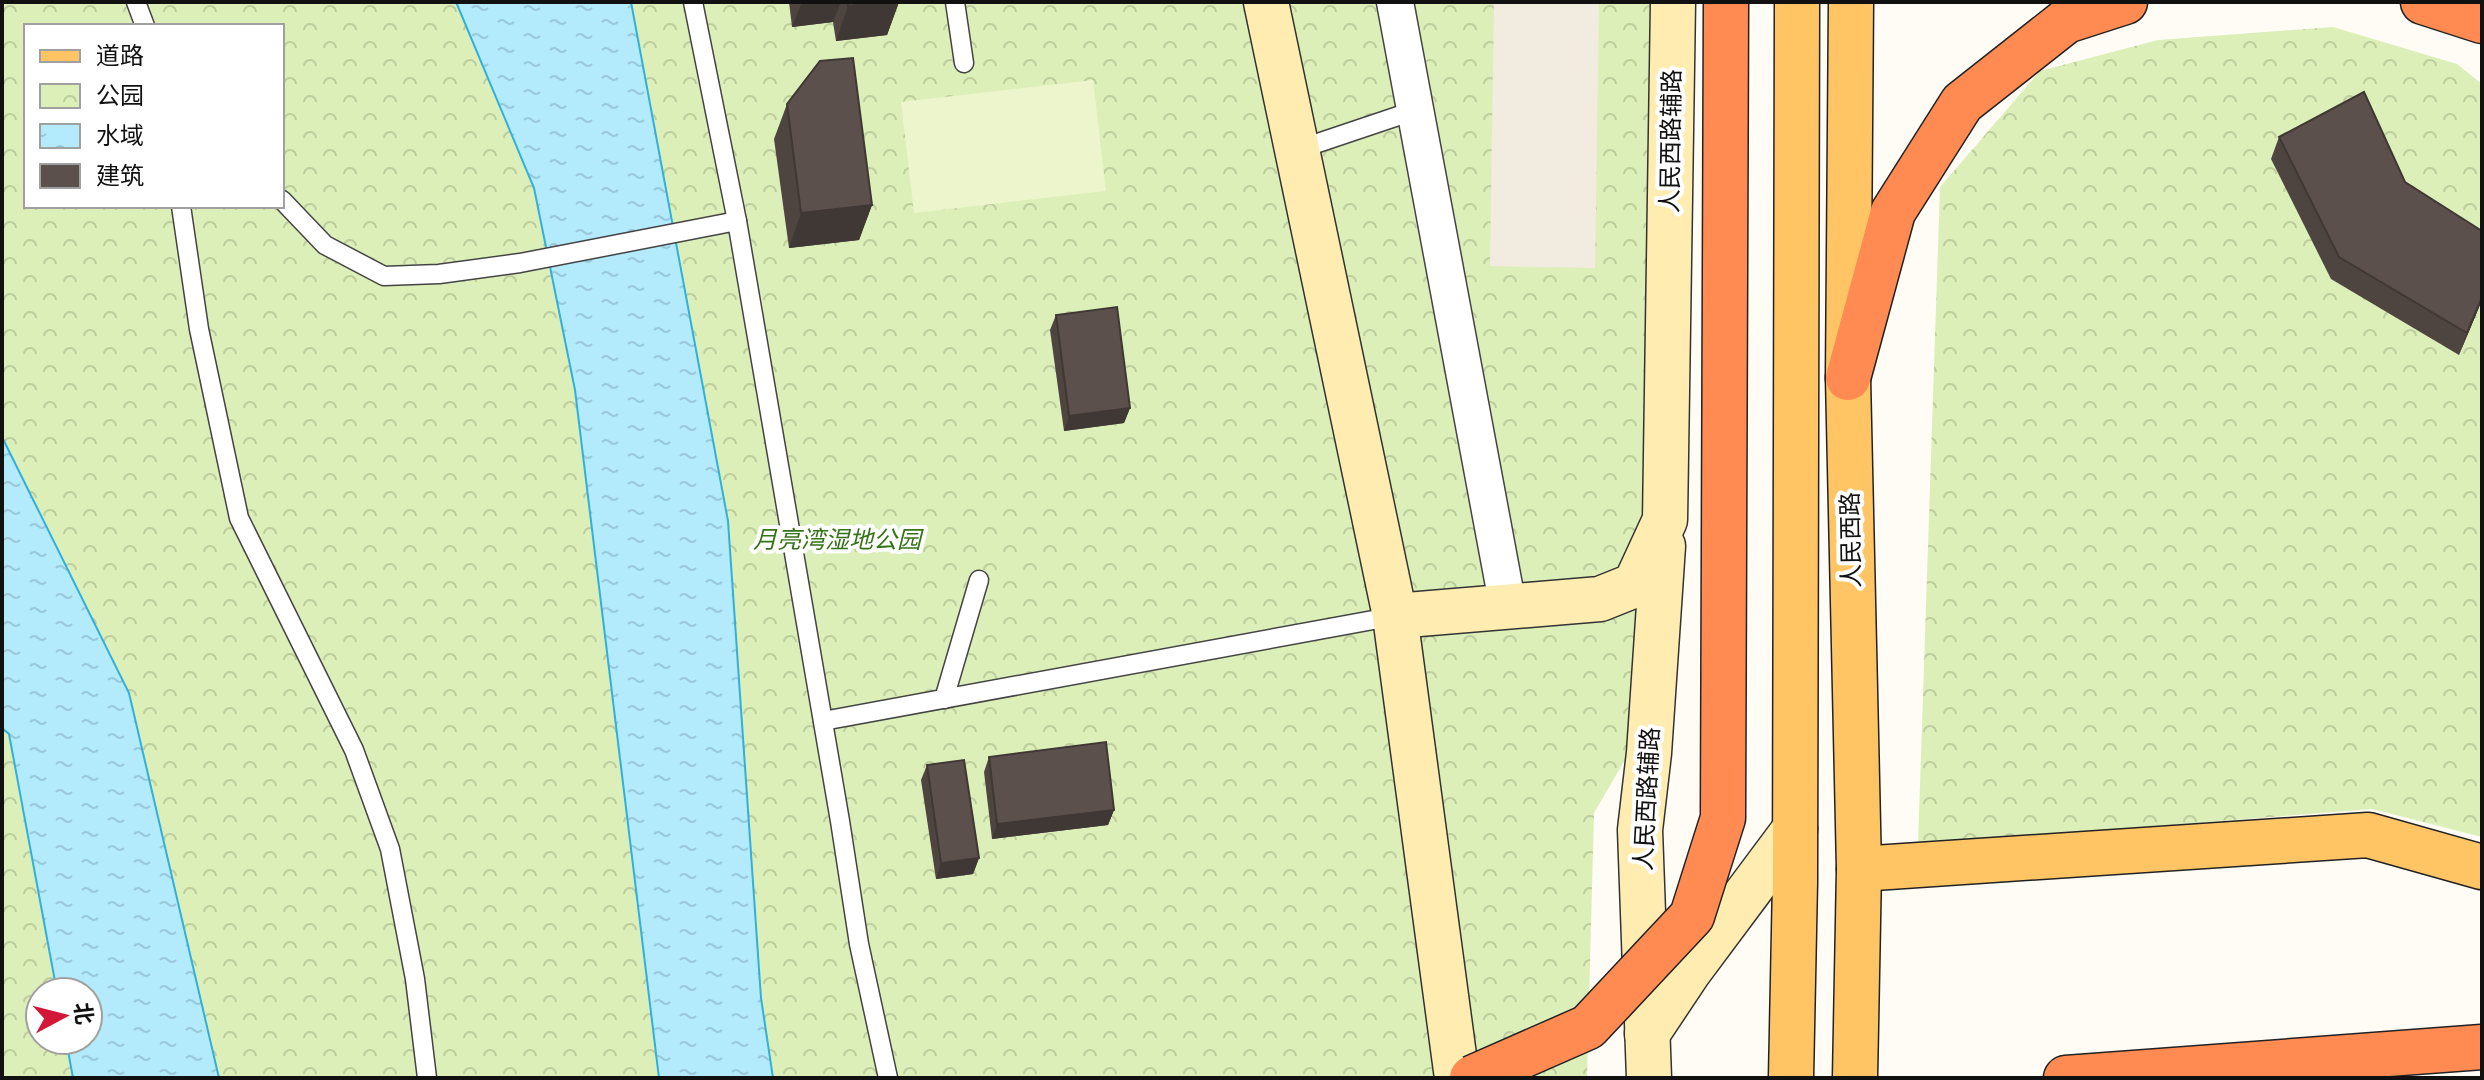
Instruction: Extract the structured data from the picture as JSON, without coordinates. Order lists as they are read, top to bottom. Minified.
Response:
{"streets":{"main road":["人民西路"],"street":["人民西路辅路"]},"parks":["月亮湾湿地公园"],"legend":["道路","公园","水域","建筑"],"north":"right"}
